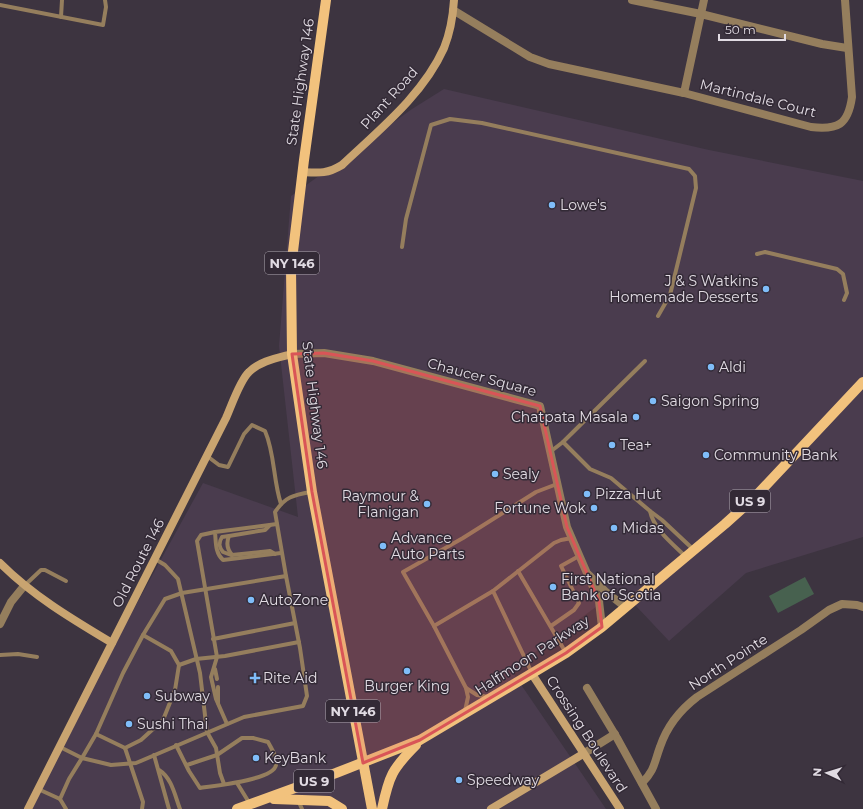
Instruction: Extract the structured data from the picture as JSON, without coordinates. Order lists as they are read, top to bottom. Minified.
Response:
{"streets":{"main road":["State Highway 146","NY 146","US 9","Halfmoon Parkway"],"street":["Plant Road","Martindale Court","Chaucer Square","Old Route 146","North Pointe","Crossing Boulevard"]},"crossings":[["State Highway 146","Plant Road"],["State Highway 146","Chaucer Square"],["State Highway 146","Old Route 146"],["State Highway 146","Halfmoon Parkway"],["Plant Road","Martindale Court"],["Chaucer Square","Old Route 146"],["Chaucer Square","Halfmoon Parkway"],["Halfmoon Parkway","Crossing Boulevard"]],"places":{"other":["Lowe's","J & S Watkins Homemade Desserts","Aldi","Saigon Spring","Chatpata Masala","Tea+","Community Bank","Sealy","Pizza Hut","Raymour & Flanigan","Fortune Wok","Midas","Advance Auto Parts","First National Bank of Scotia","AutoZone","Burger King","Subway","Sushi Thai","KeyBank","Speedway"],"health":["Rite Aid"]},"scale_bar":"50 m","north":"left"}
